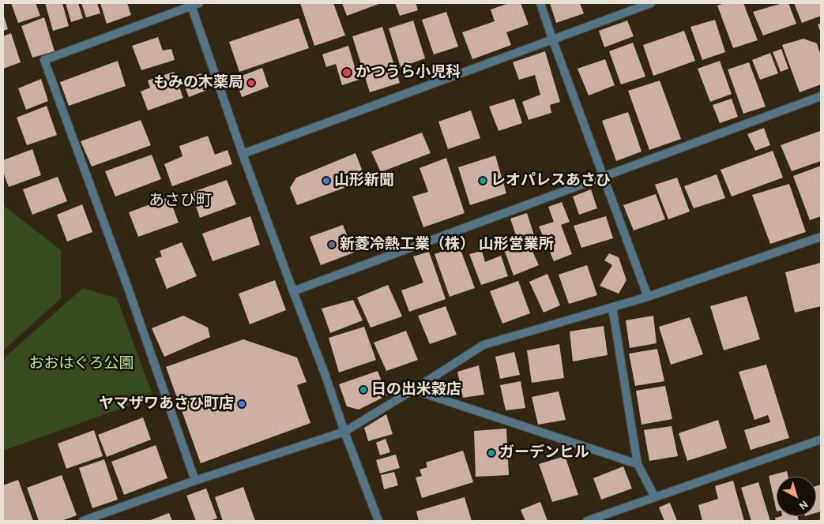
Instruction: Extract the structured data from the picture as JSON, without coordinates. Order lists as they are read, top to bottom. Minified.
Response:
{"districts":["あさひ町"],"parks":["おおはぐろ公園"],"places":["かつうら小児科","もみの木薬局","山形新聞","レオパレスあさひ","新菱冷熱工業（株） 山形営業所","日の出米穀店","ヤマザワあさひ町店","ガーデンヒル"],"north":"bottom right"}
